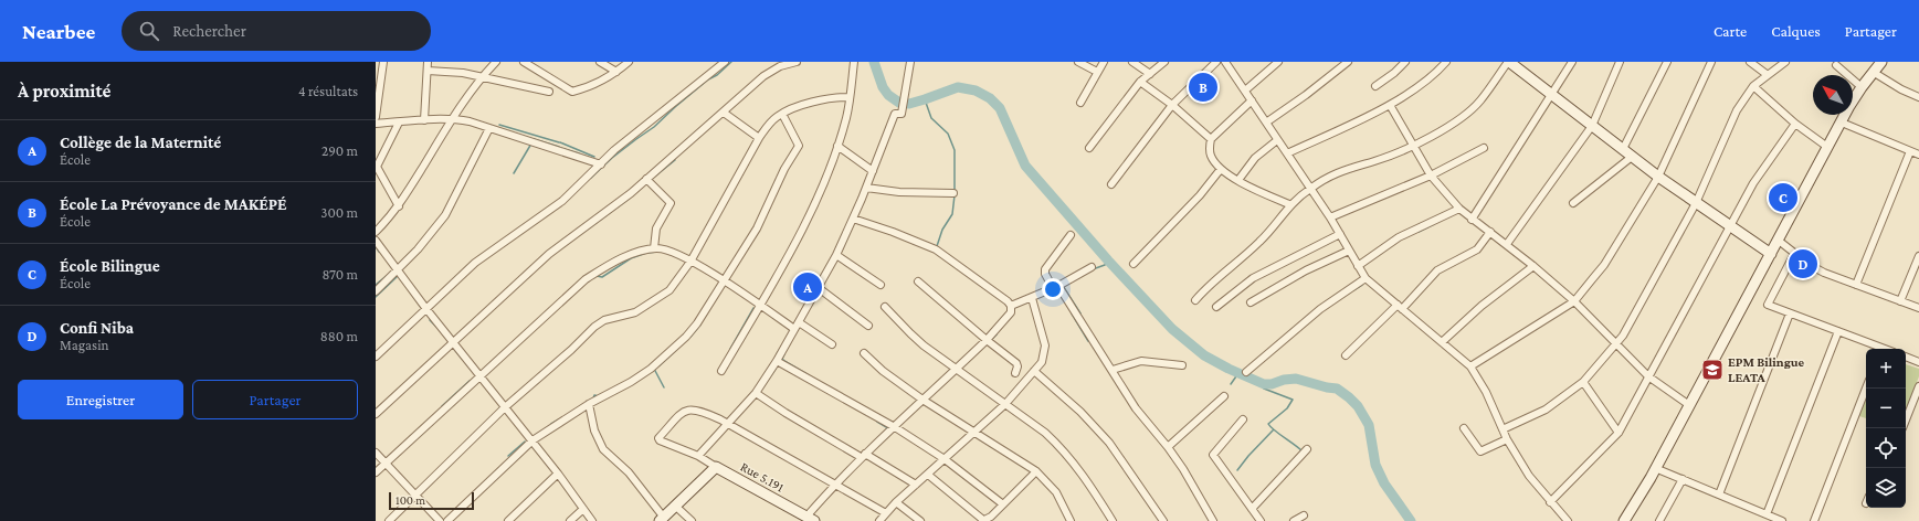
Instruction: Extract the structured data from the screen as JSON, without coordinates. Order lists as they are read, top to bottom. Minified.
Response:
{"streets":{"main road":["Rue 5.191"]},"places":{"school or university":["EPM Bilingue LEATA"]},"scale_bar":"100 m","north":"top left","page":{"header":"Nearbee","search":"Rechercher","nav":["Carte","Calques","Partager"],"heading":["À proximité","4 résultats"],"pins":["B","C","D","A"],"list":[{"mark":"A","name":"Collège de la Maternité","note":"École","value":"290 m"},{"mark":"B","name":"École La Prévoyance de MAKÉPÉ","note":"École","value":"300 m"},{"mark":"C","name":"École Bilingue","note":"École","value":"870 m"},{"mark":"D","name":"Confi Niba","note":"Magasin","value":"880 m"}],"map_buttons":["+","−"],"buttons":["Enregistrer","Partager"],"scale":"100 m"}}
